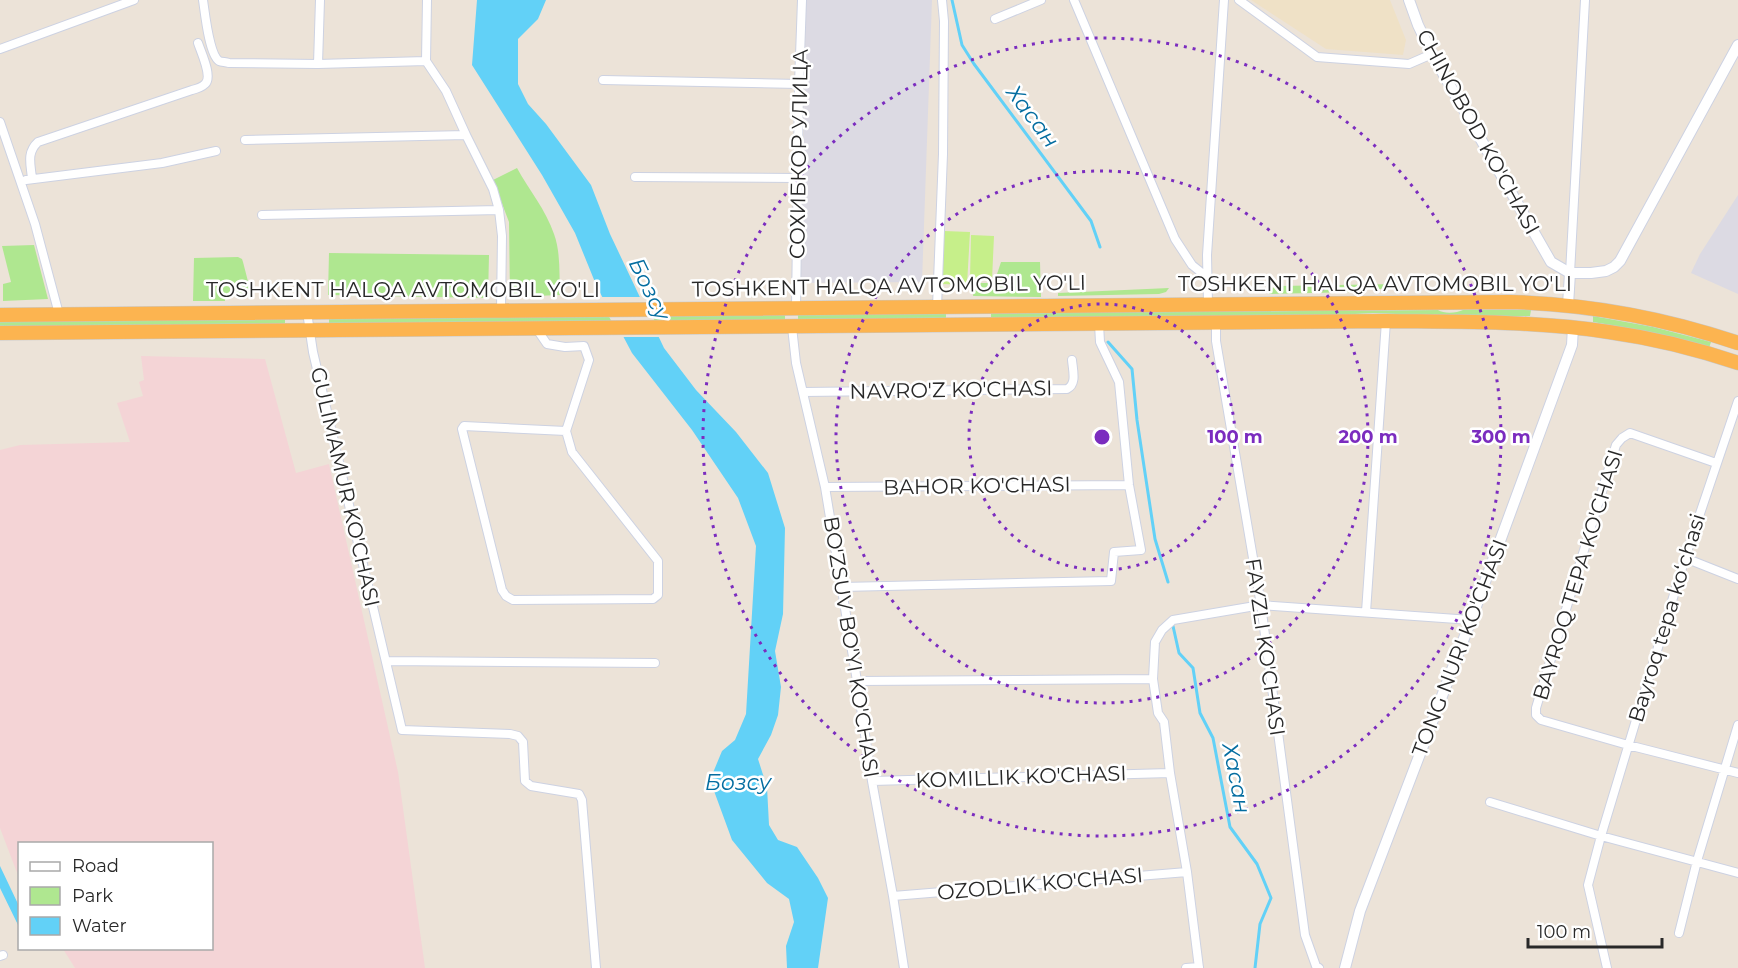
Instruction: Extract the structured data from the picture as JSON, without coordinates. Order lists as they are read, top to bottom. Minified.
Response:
{"streets":{"highway":["TOSHKENT HALQA AVTOMOBIL YO'LI"],"street":["CHINOBOD KO'CHASI","СОХИБКОР УЛИЦА","NAVRO'Z KO'CHASI","BAHOR KO'CHASI","GULIMAMUR KO'CHASI","BAYROQ TEPA KO'CHASI","Bayroq tepa koʻchasi","BO'ZSUV BO'YI KO'CHASI","FAYZLI KO'CHASI","TONG NURI KO'CHASI","KOMILLIK KO'CHASI","OZODLIK KO'CHASI"]},"crossings":[["СОХИБКОР УЛИЦА","TOSHKENT HALQA AVTOMOBIL YO'LI"],["TOSHKENT HALQA AVTOMOBIL YO'LI","GULIMAMUR KO'CHASI"],["TOSHKENT HALQA AVTOMOBIL YO'LI","BO'ZSUV BO'YI KO'CHASI"],["TOSHKENT HALQA AVTOMOBIL YO'LI","FAYZLI KO'CHASI"],["TOSHKENT HALQA AVTOMOBIL YO'LI","TONG NURI KO'CHASI"],["NAVRO'Z KO'CHASI","BO'ZSUV BO'YI KO'CHASI"],["BAHOR KO'CHASI","BO'ZSUV BO'YI KO'CHASI"],["BAYROQ TEPA KO'CHASI","Bayroq tepa koʻchasi"],["BO'ZSUV BO'YI KO'CHASI","KOMILLIK KO'CHASI"],["BO'ZSUV BO'YI KO'CHASI","OZODLIK KO'CHASI"]],"water":["Хасан","Бозсу"],"legend":["Road","Park","Water"],"scale_bar":"100 m","rings":["100 m","200 m","300 m"]}
